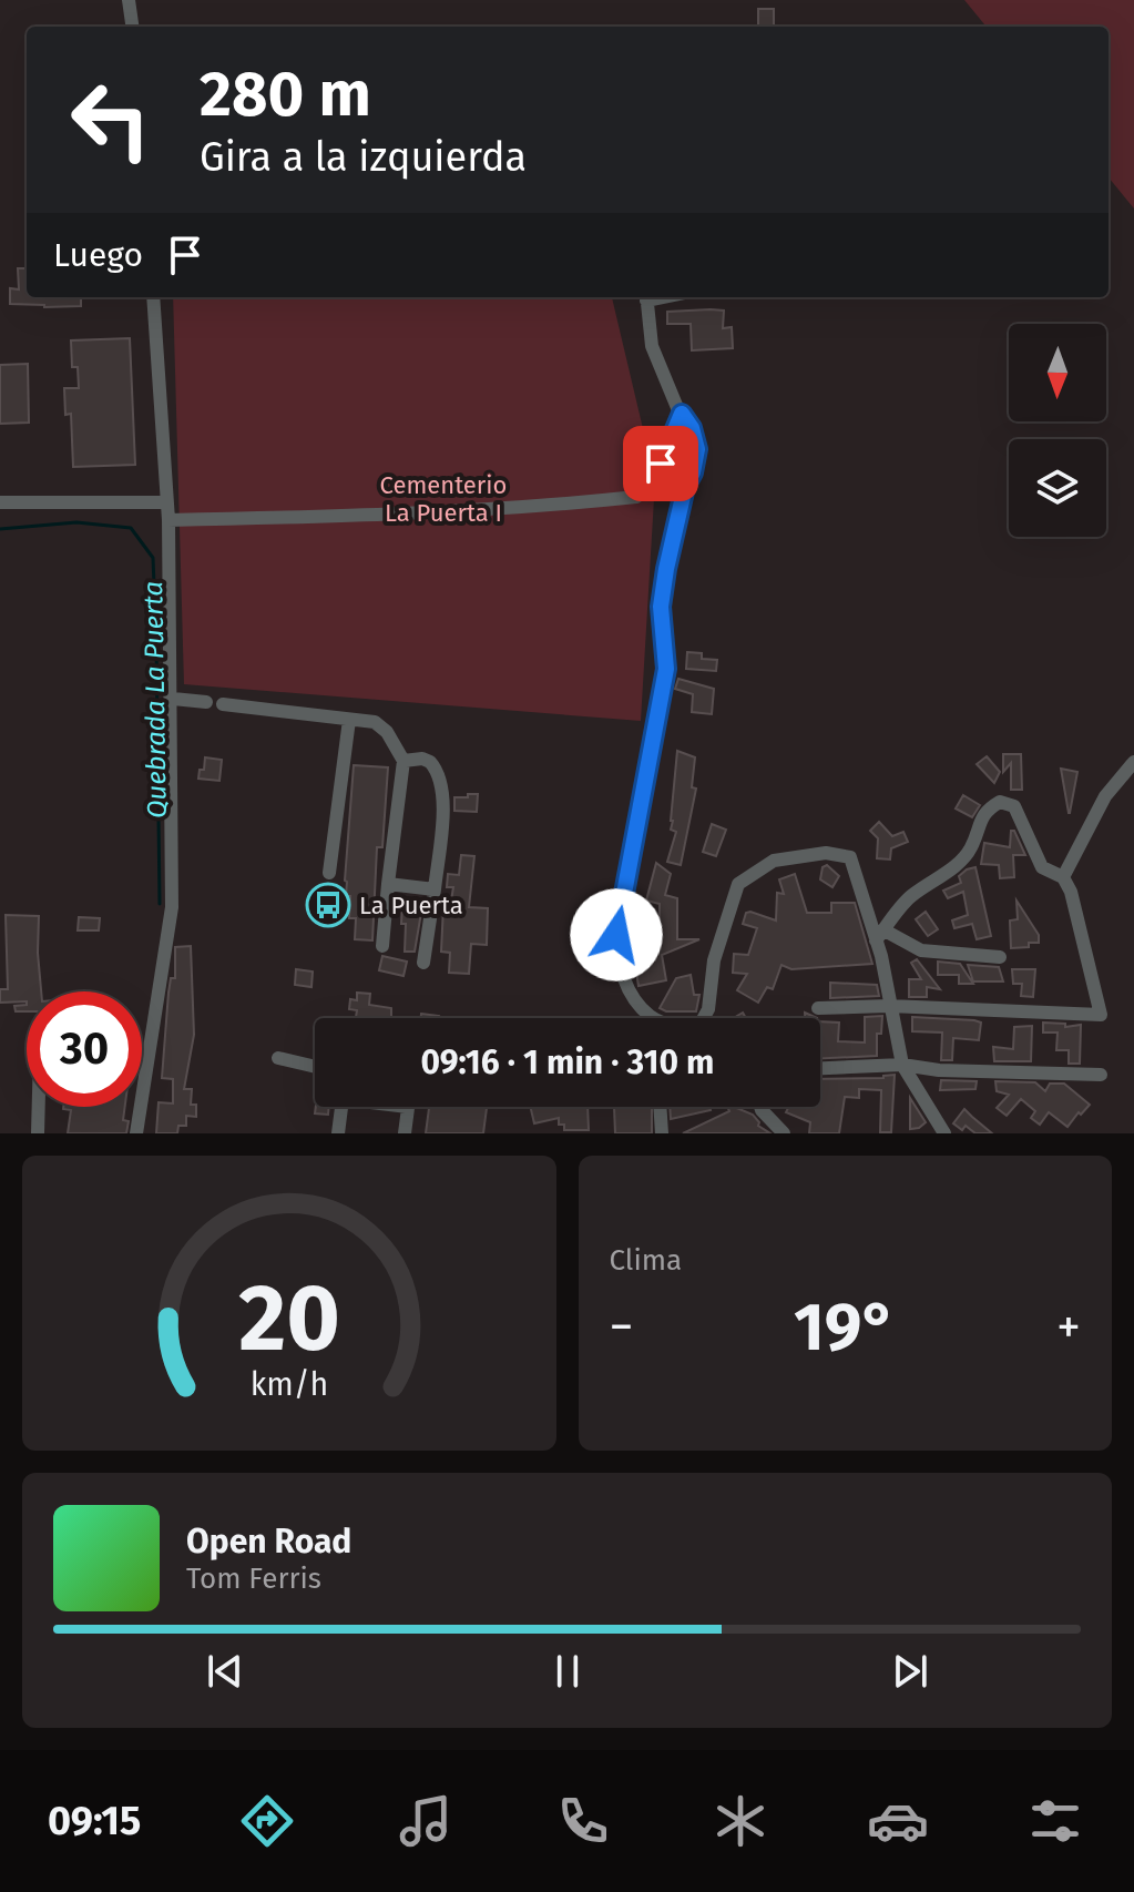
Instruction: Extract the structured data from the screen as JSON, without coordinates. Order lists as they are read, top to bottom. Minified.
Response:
{"water":["Quebrada La Puerta"],"parks":["Cementerio La Puerta I"],"places":{"bus stop":["La Puerta"]},"north":"bottom","page":{"turn":["280 m","Gira a la izquierda"],"then":"Luego","limit":"30","trip":"09:16 · 1 min · 310 m","tile":"Clima","heat":["−","19°","+"],"song":["Open Road","Tom Ferris"],"tabs":"09:15","gauge":["20","km/h"]}}
